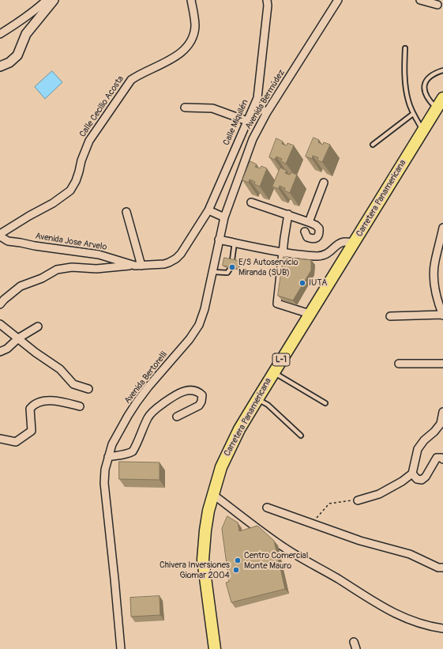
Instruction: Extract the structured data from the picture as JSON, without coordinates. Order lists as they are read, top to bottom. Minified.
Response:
{"streets":{"main road":["Carretera Panamericana","L-1"],"street":["Avenida Bermúdez","Calle Cecilio Acosta","Calle Miquilén","Avenida Jose Arvelo","Avenida Bertorelli"]},"crossings":[["Avenida Bermúdez","Avenida Bertorelli"],["Calle Cecilio Acosta","Avenida Jose Arvelo"],["Calle Miquilén","Avenida Jose Arvelo"]],"places":["E/S Autoservicio Miranda (SUB)","IUTA","Centro Comercial Monte Mauro","Chivera Inversiones Giomar 2004"]}
